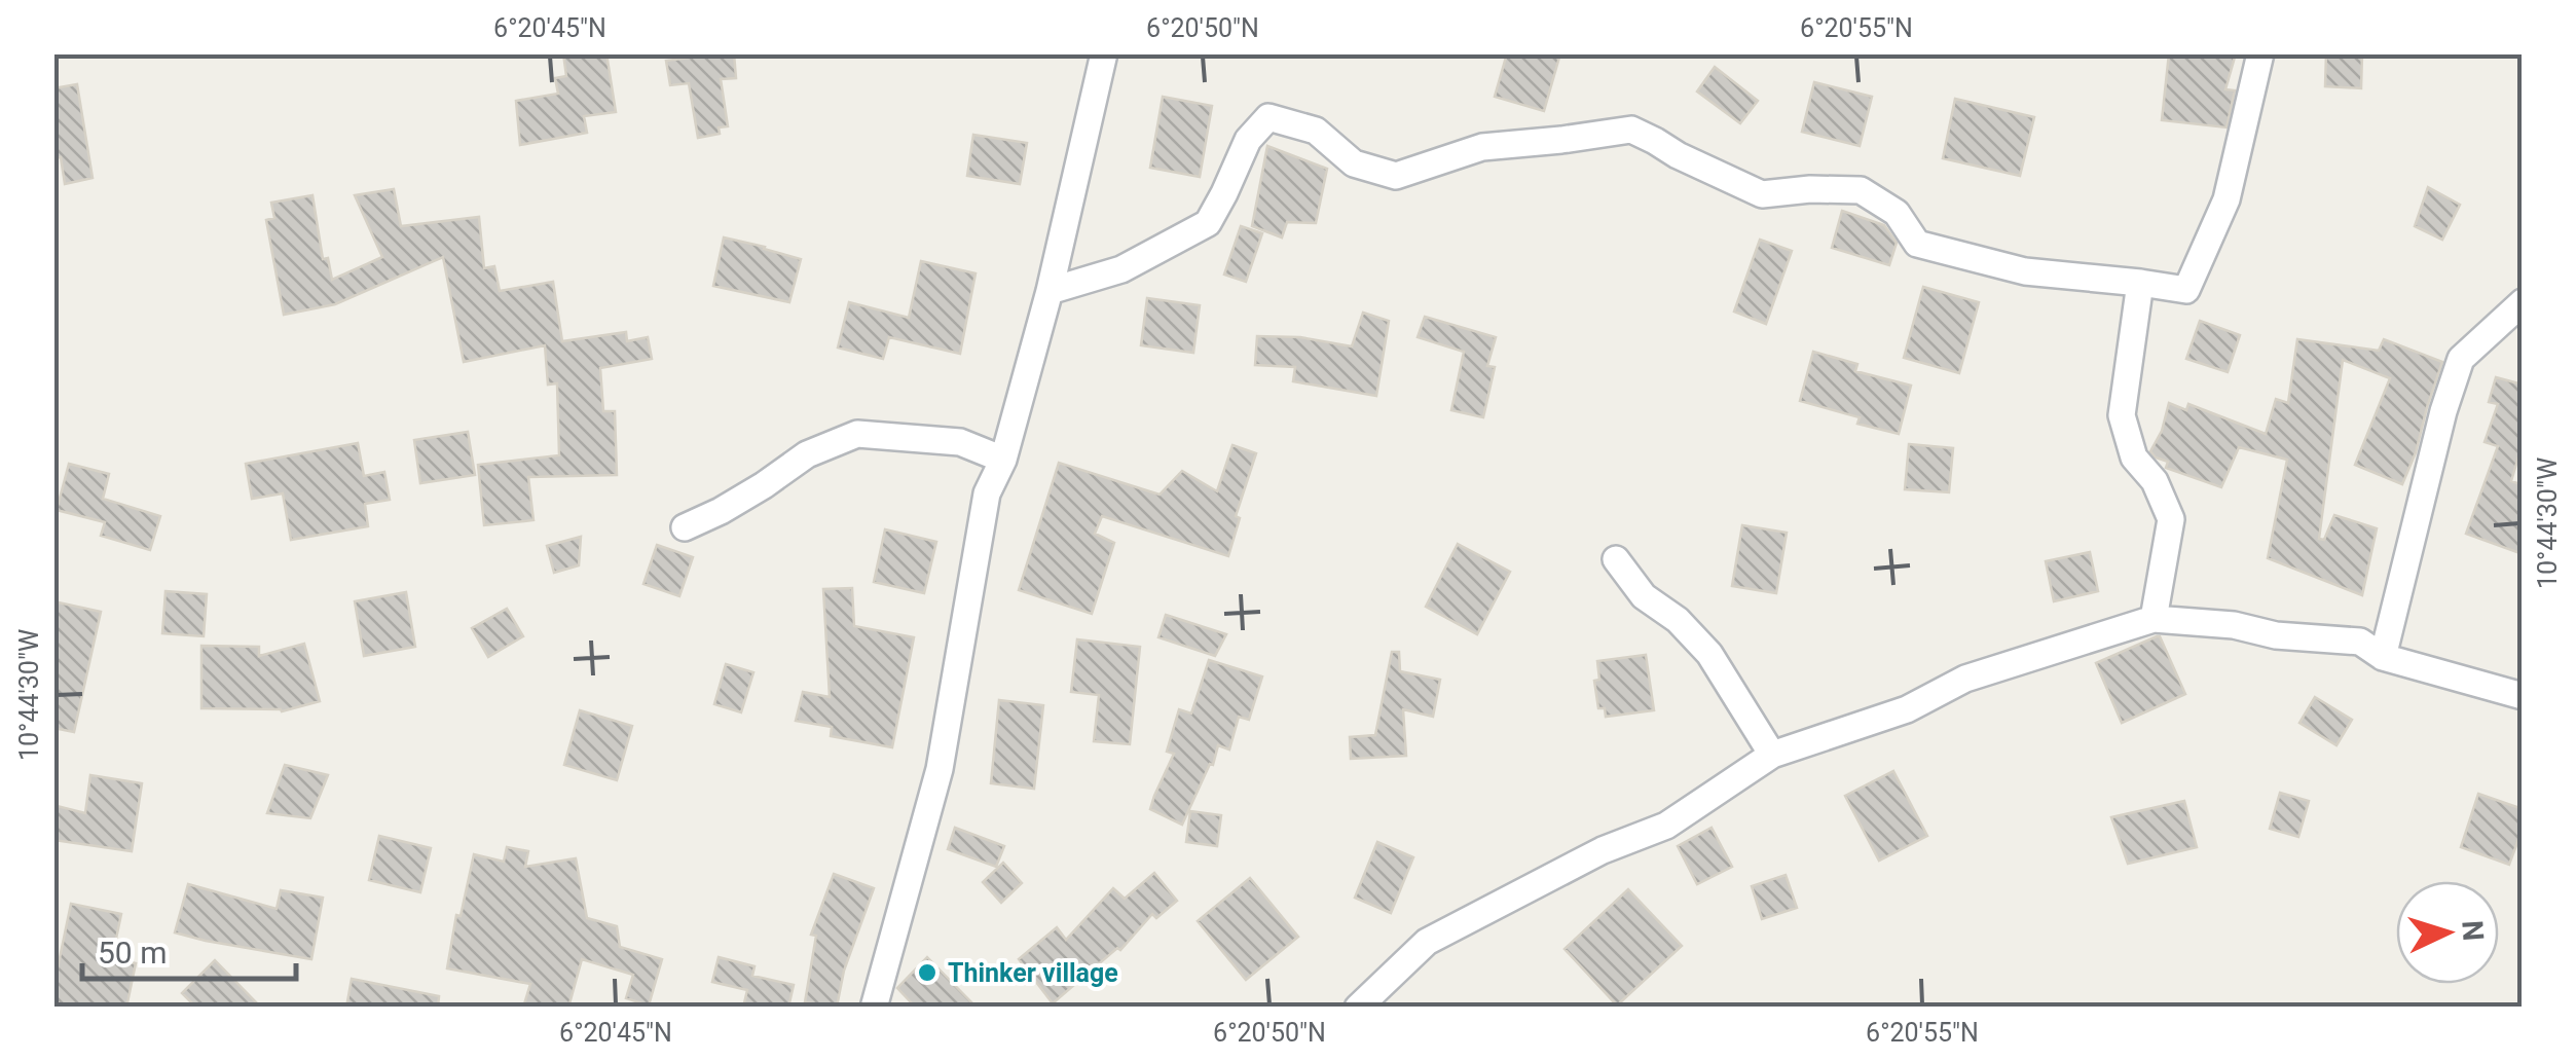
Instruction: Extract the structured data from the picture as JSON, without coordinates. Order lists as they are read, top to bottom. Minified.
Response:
{"places":["Thinker village"],"scale_bar":"50 m","north":"right","coordinates":["6°20'45\"N","6°20'50\"N","6°20'55\"N","10°44'30\"W"]}
